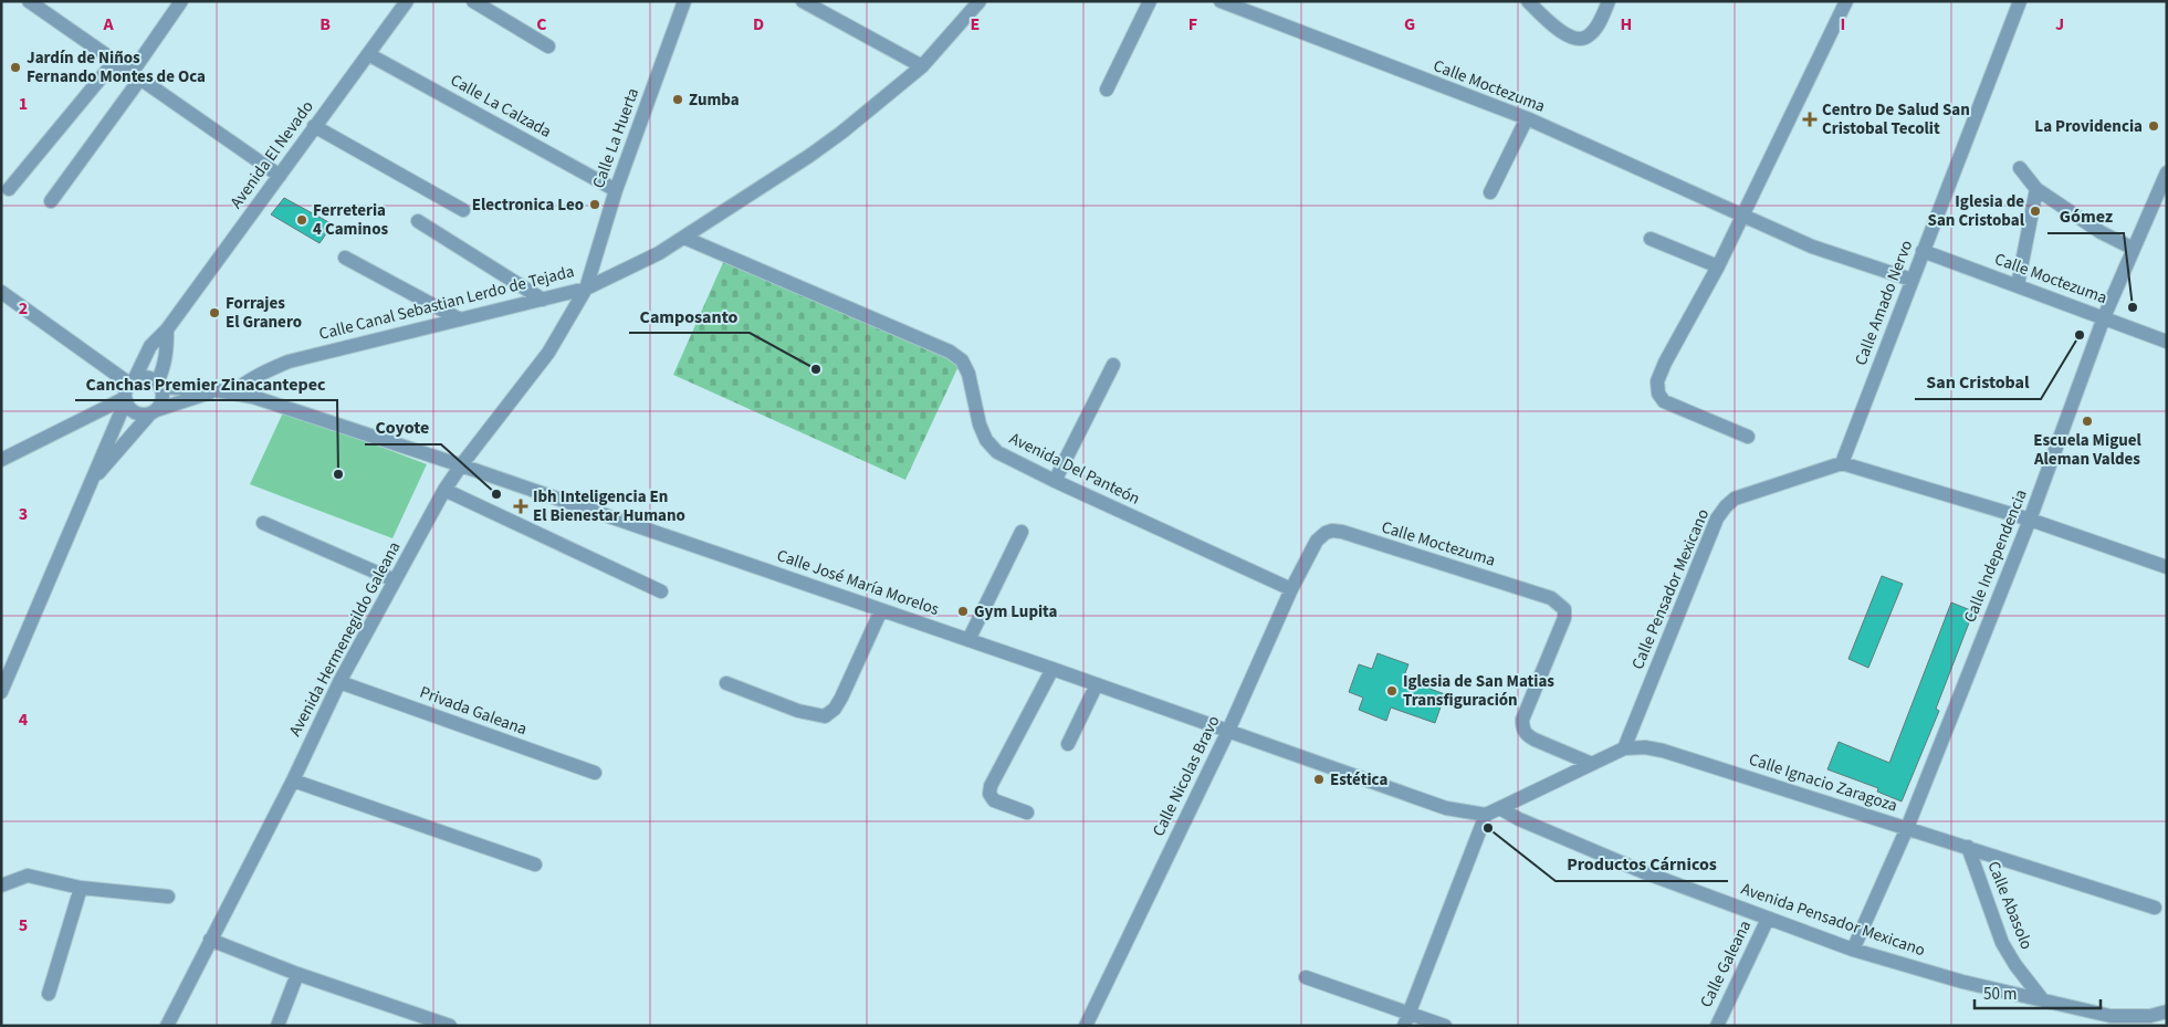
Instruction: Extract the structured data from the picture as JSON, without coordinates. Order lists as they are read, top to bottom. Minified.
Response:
{"streets":{"street":["Calle Moctezuma","Calle La Calzada","Calle La Huerta","Avenida El Nevado","Calle Canal Sebastian Lerdo de Tejada","Calle Amado Nervo","Avenida Del Panteón","Calle Independencia","Calle José María Morelos","Calle Pensador Mexicano","Avenida Hermenegildo Galeana","Privada Galeana","Calle Nicolas Bravo","Calle Ignacio Zaragoza","Calle Abasolo","Avenida Pensador Mexicano","Calle Galeana"]},"crossings":[["Calle Moctezuma","Calle Amado Nervo"],["Calle Moctezuma","Calle Independencia"],["Calle Moctezuma","Calle Nicolas Bravo"],["Calle Moctezuma","Calle Ignacio Zaragoza"],["Calle La Calzada","Calle La Huerta"],["Calle La Calzada","Avenida El Nevado"],["Calle La Huerta","Calle Canal Sebastian Lerdo de Tejada"],["Calle La Huerta","Avenida Hermenegildo Galeana"],["Avenida El Nevado","Calle José María Morelos"],["Calle Canal Sebastian Lerdo de Tejada","Avenida Del Panteón"],["Calle Canal Sebastian Lerdo de Tejada","Calle José María Morelos"],["Calle Canal Sebastian Lerdo de Tejada","Avenida Hermenegildo Galeana"],["Calle Amado Nervo","Calle Pensador Mexicano"],["Avenida Del Panteón","Calle Nicolas Bravo"],["Calle Independencia","Calle Ignacio Zaragoza"],["Calle Independencia","Avenida Pensador Mexicano"],["Calle José María Morelos","Avenida Hermenegildo Galeana"],["Calle José María Morelos","Calle Nicolas Bravo"],["Calle José María Morelos","Calle Ignacio Zaragoza"],["Calle Pensador Mexicano","Calle Ignacio Zaragoza"],["Avenida Hermenegildo Galeana","Privada Galeana"],["Calle Ignacio Zaragoza","Calle Abasolo"],["Calle Ignacio Zaragoza","Avenida Pensador Mexicano"],["Calle Abasolo","Avenida Pensador Mexicano"],["Avenida Pensador Mexicano","Calle Galeana"]],"places":{"other":["Jardín de Niños Fernando Montes de Oca","Zumba","La Providencia","Electronica Leo","Iglesia de San Cristobal","Ferreteria 4 Caminos","Gómez","Forrajes El Granero","San Cristobal","Camposanto","Escuela Miguel Aleman Valdes","Canchas Premier Zinacantepec","Coyote","Gym Lupita","Iglesia de San Matias Transfiguración","Estética","Productos Cárnicos"],"health":["Centro De Salud San Cristobal Tecolit","Ibh Inteligencia En El Bienestar Humano"]},"scale_bar":"50 m","grid":{"columns":["A","B","C","D","E","F","G","H","I","J"],"rows":["1","2","3","4","5"]}}
